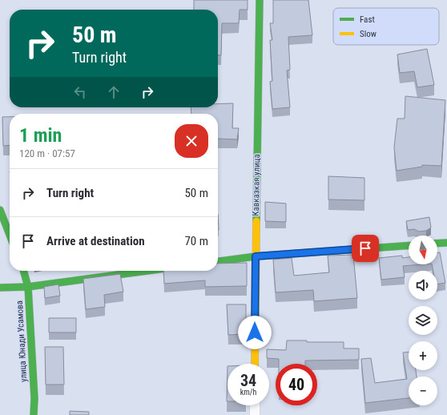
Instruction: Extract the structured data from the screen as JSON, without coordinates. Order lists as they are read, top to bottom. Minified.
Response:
{"streets":{"street":["Кавказкая улица","улица Юнади Усамова"]},"legend":["Fast","Slow"],"north":"bottom","page":{"turn":["50 m","Turn right"],"heading":["1 min","120 m · 07:57"],"list":[{"name":"Turn right","value":"50 m"},{"name":"Arrive at destination","value":"70 m"}],"map_buttons":["+","−"],"speed":"34 km/h","limit":"40"}}
